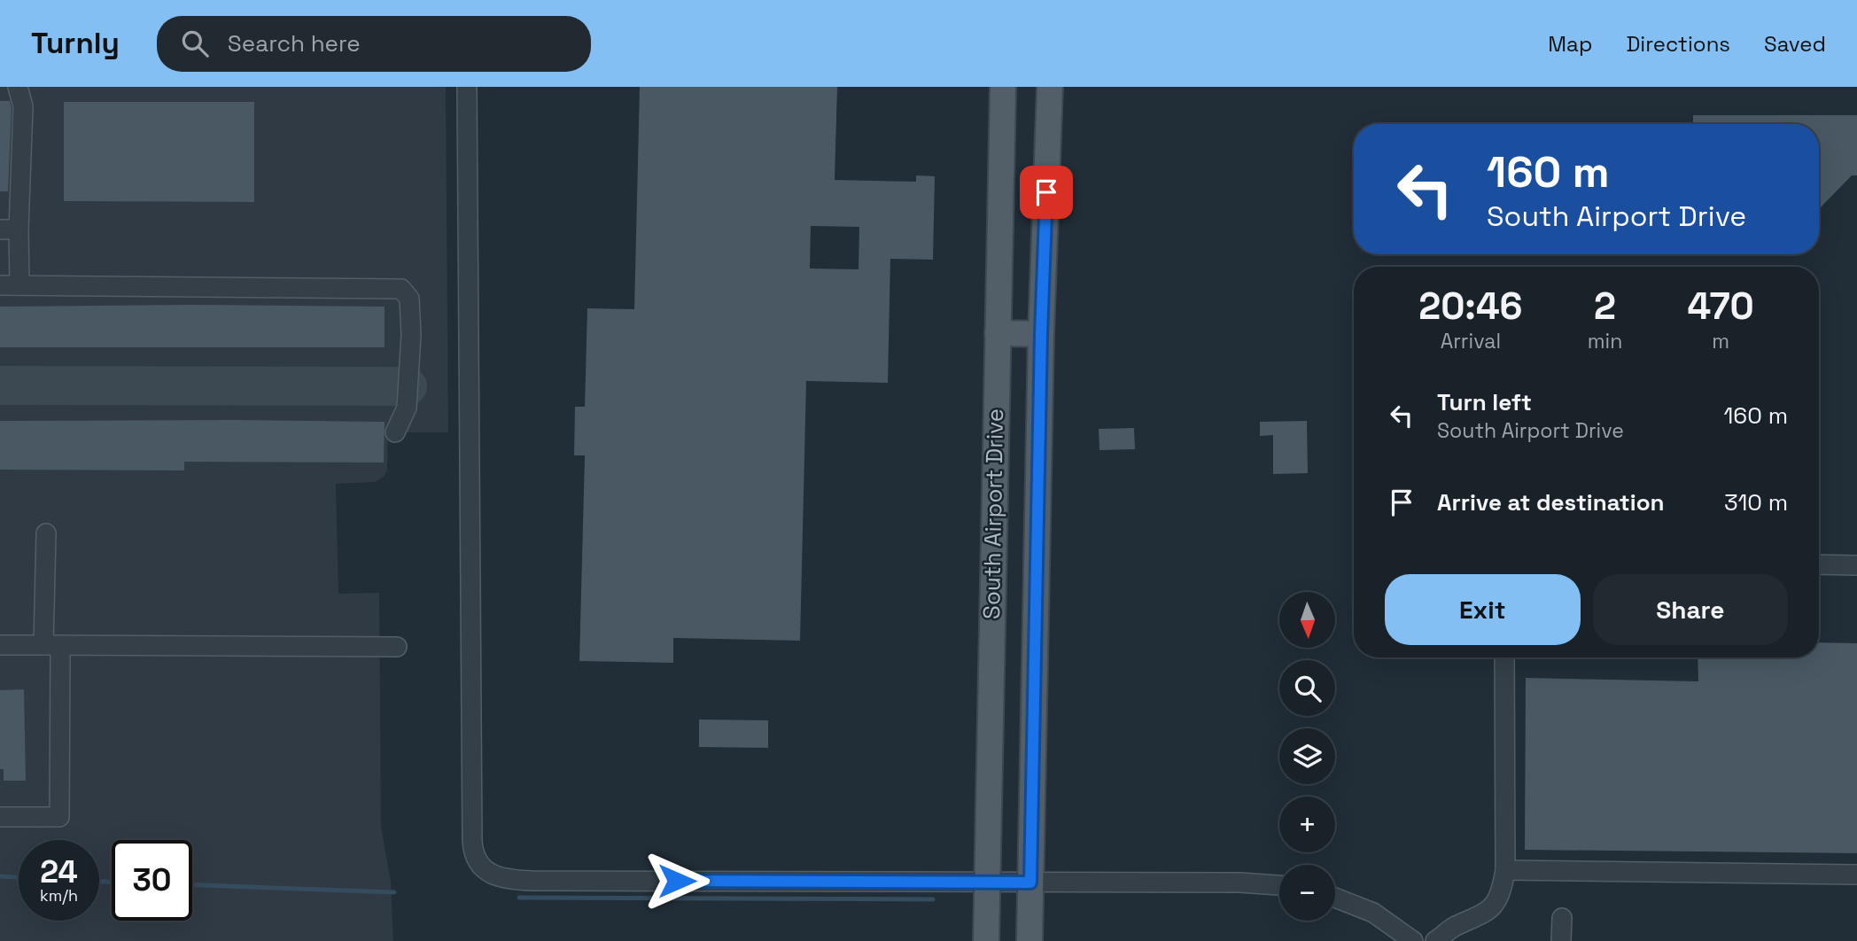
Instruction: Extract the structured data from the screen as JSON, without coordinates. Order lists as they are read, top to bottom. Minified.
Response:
{"streets":{"main road":["South Airport Drive"]},"north":"bottom","page":{"header":"Turnly","search":"Search here","nav":["Map","Directions","Saved"],"turn":["160 m","South Airport Drive"],"eta":["20:46","Arrival","2","min","470","m"],"list":[{"name":"Turn left","note":"South Airport Drive","value":"160 m"},{"name":"Arrive at destination","value":"310 m"}],"buttons":["Exit","Share"],"map_buttons":["+","−"],"speed":"24 km/h","limit":"30"}}
